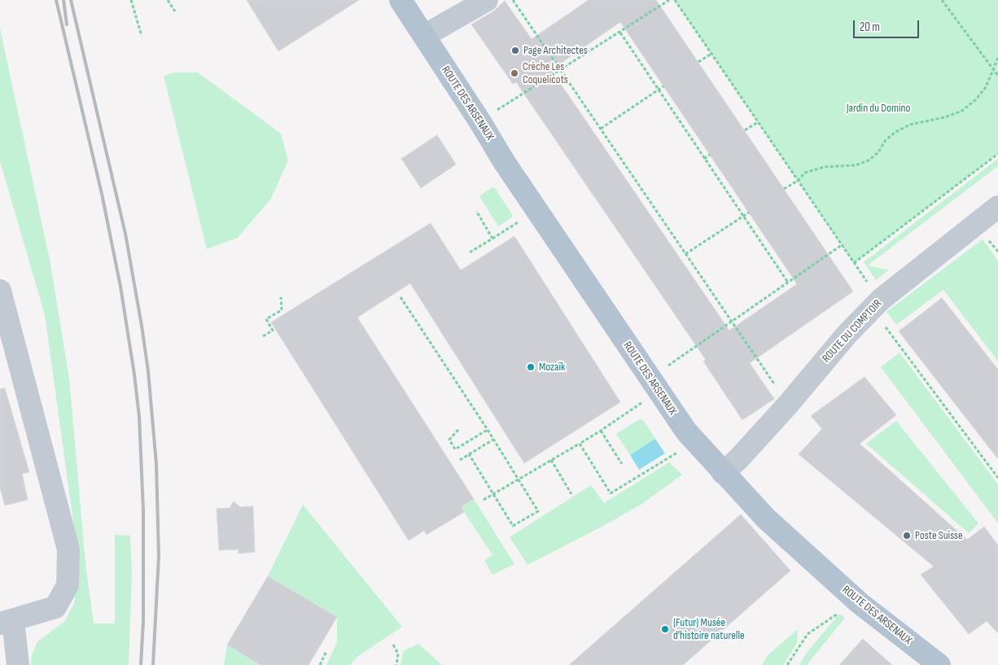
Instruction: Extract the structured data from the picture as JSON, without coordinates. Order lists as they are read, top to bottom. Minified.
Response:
{"streets":{"main road":["ROUTE DES ARSENAUX"],"street":["ROUTE DU COMPTOIR"]},"crossings":[["ROUTE DES ARSENAUX","ROUTE DU COMPTOIR"]],"parks":["Jardin du Domino"],"places":["Page Architectes","Crèche Les Coquelicots","Mozaïk","Poste Suisse","(Futur) Musée d'histoire naturelle"],"scale_bar":"20 m"}
